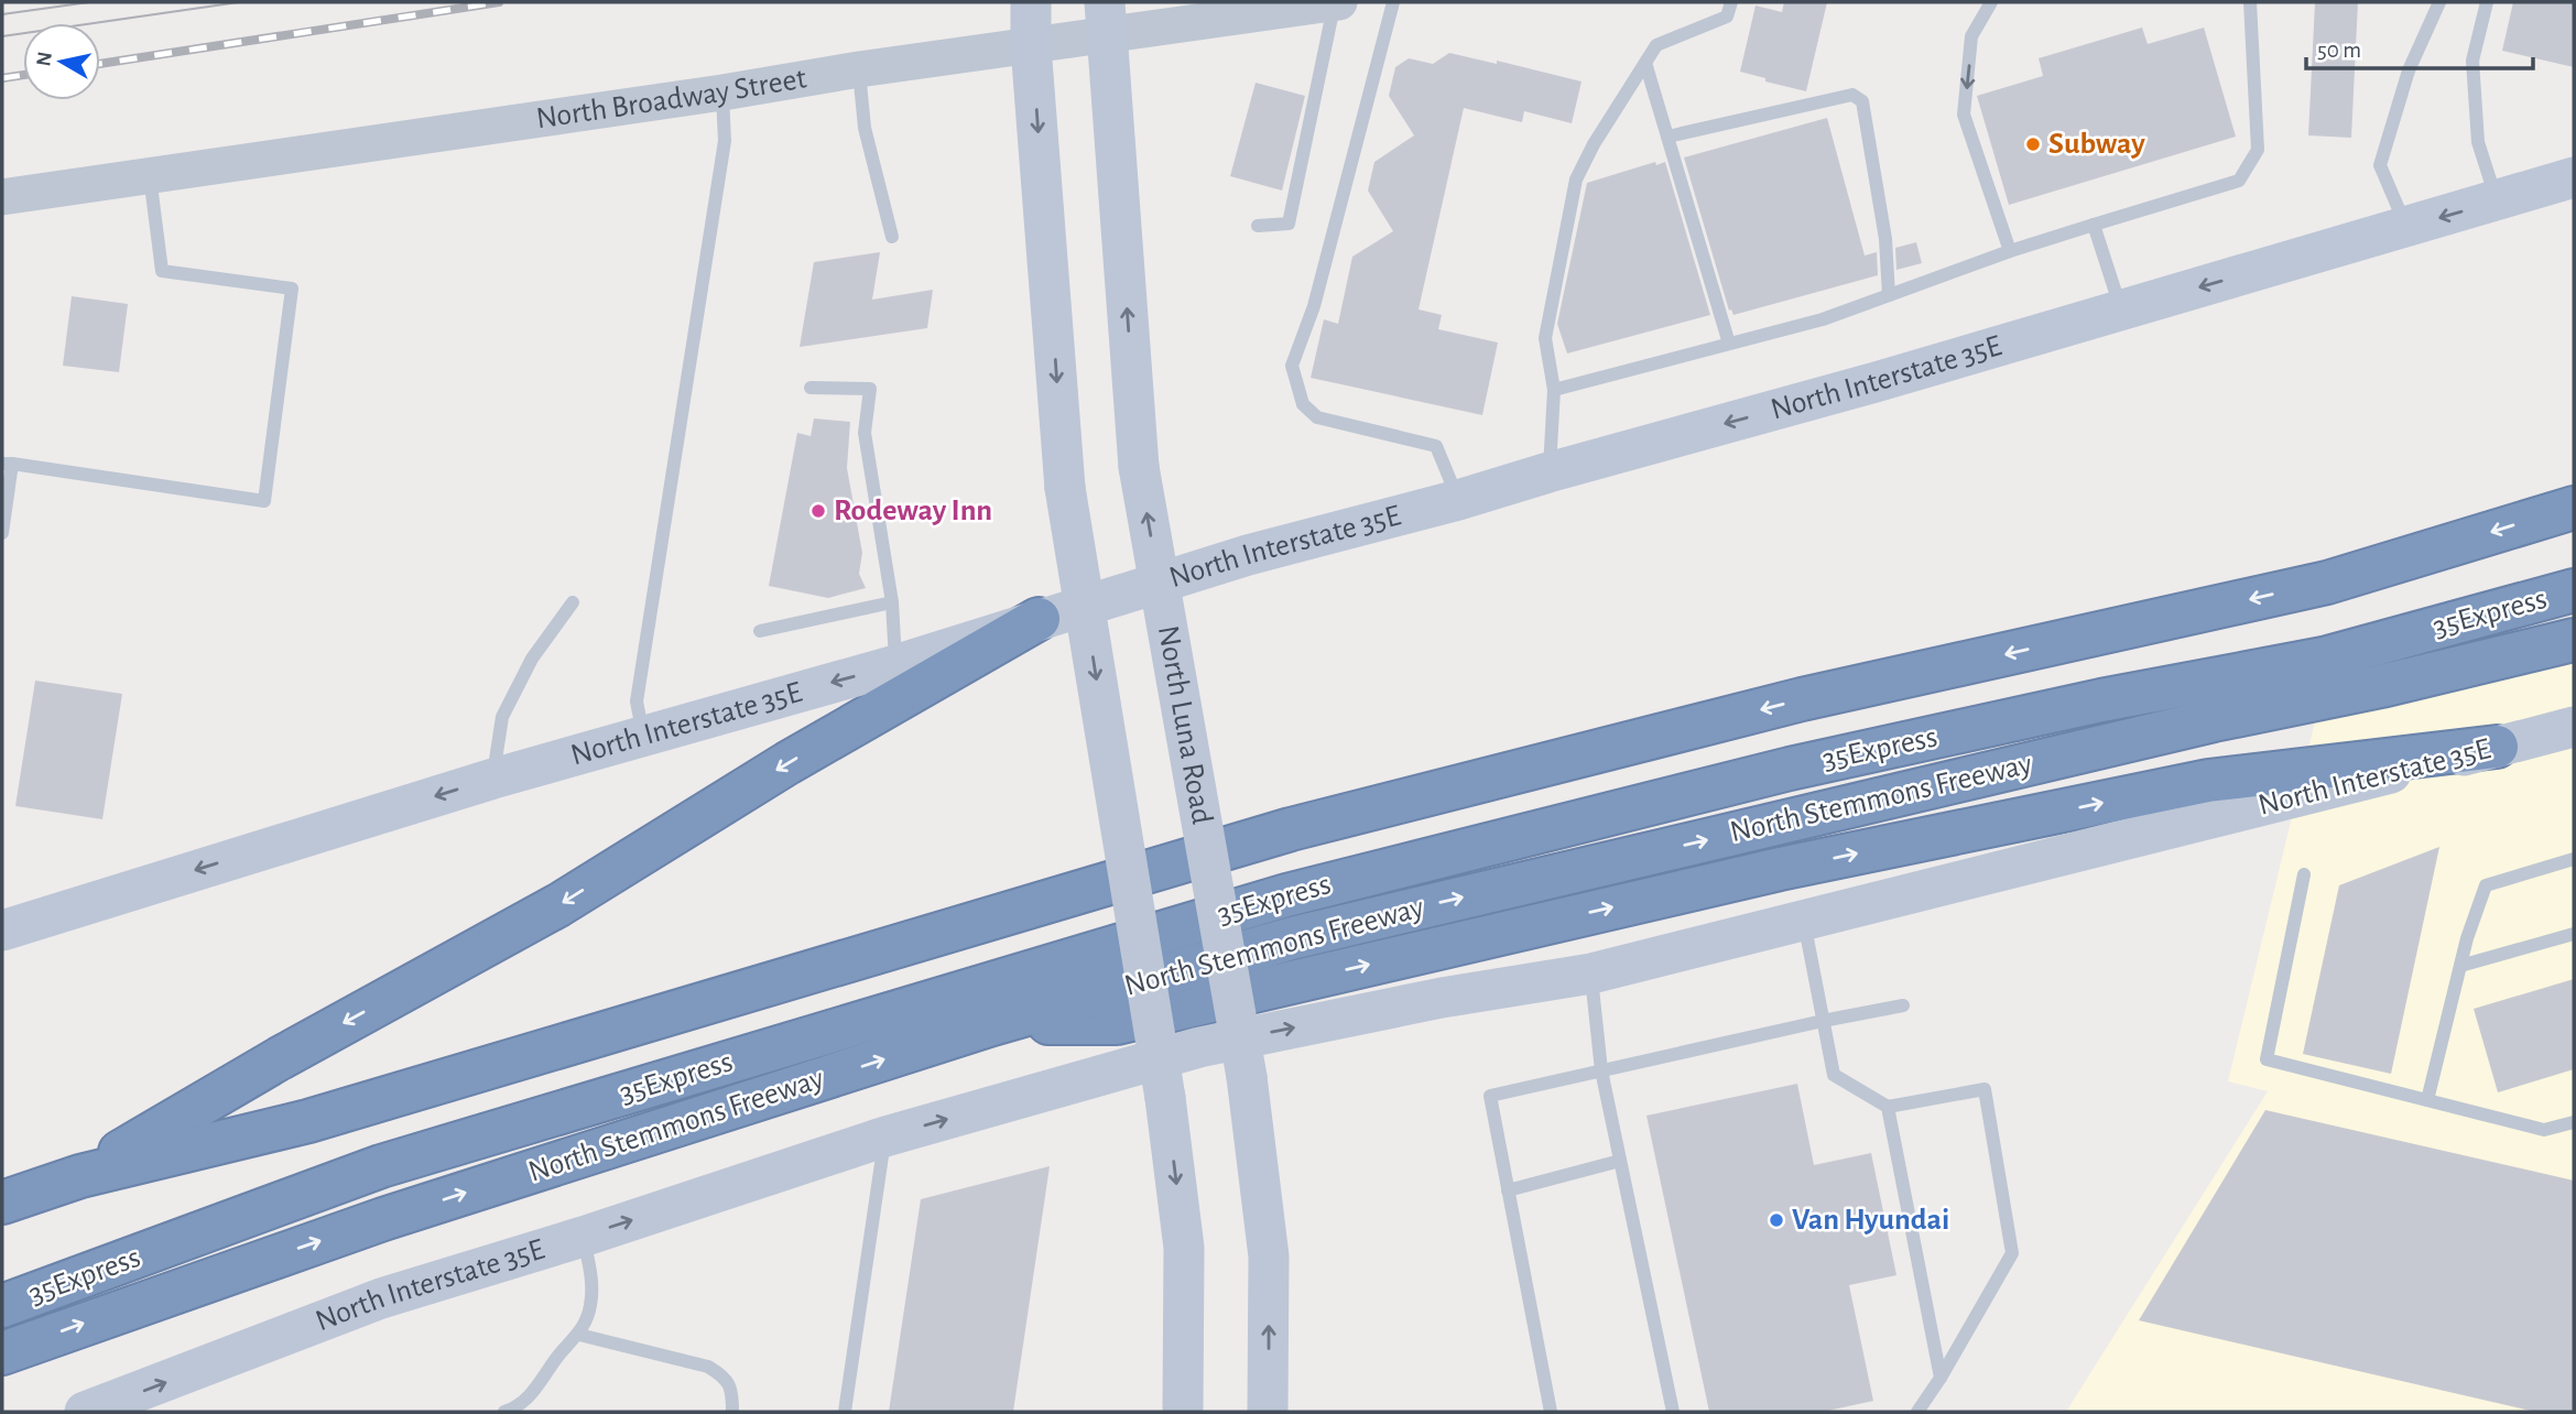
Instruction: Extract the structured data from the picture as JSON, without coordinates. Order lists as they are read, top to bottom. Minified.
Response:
{"streets":{"highway":["35Express","North Stemmons Freeway"],"main road":["North Interstate 35E","North Luna Road"],"street":["North Broadway Street"]},"crossings":[["North Broadway Street","North Luna Road"]],"places":["Subway","Rodeway Inn","Van Hyundai"],"scale_bar":"50 m","north":"left"}
